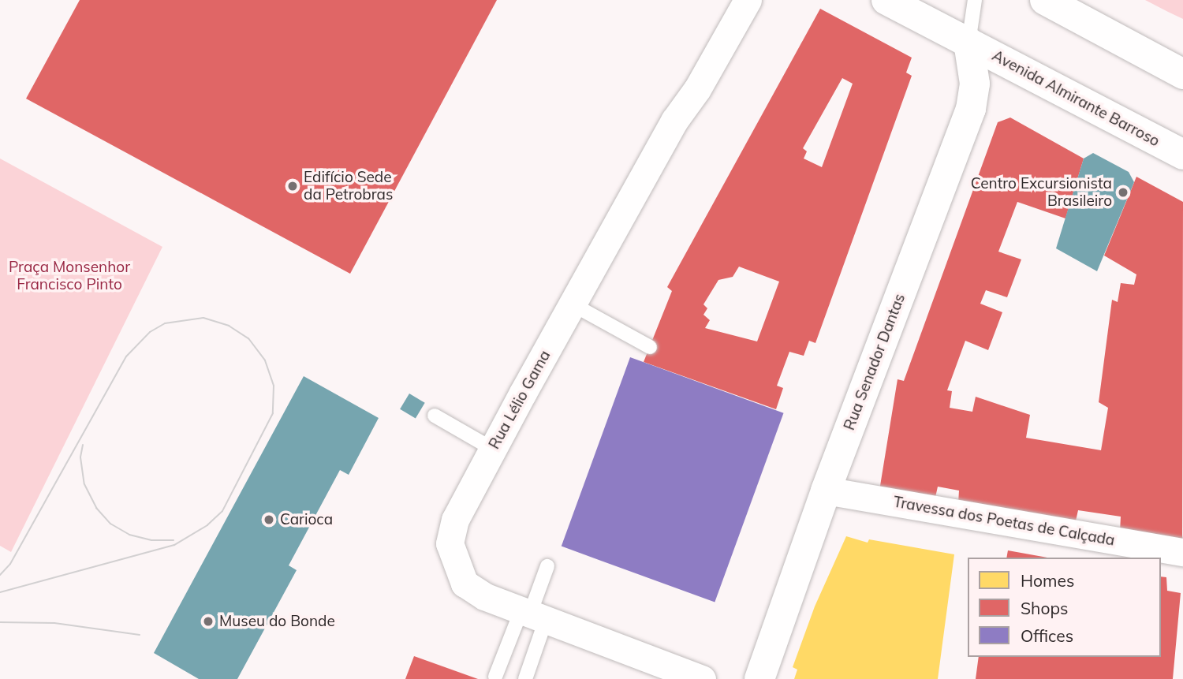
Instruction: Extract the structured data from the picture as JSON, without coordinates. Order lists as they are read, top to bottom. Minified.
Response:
{"streets":{"street":["Avenida Almirante Barroso","Rua Senador Dantas","Rua Lélio Gama","Travessa dos Poetas de Calçada"]},"crossings":[["Avenida Almirante Barroso","Rua Senador Dantas"],["Rua Senador Dantas","Travessa dos Poetas de Calçada"]],"parks":["Praça Monsenhor Francisco Pinto"],"places":["Edifício Sede da Petrobras","Centro Excursionista Brasileiro","Carioca","Museu do Bonde"],"legend":["Homes","Shops","Offices"]}
